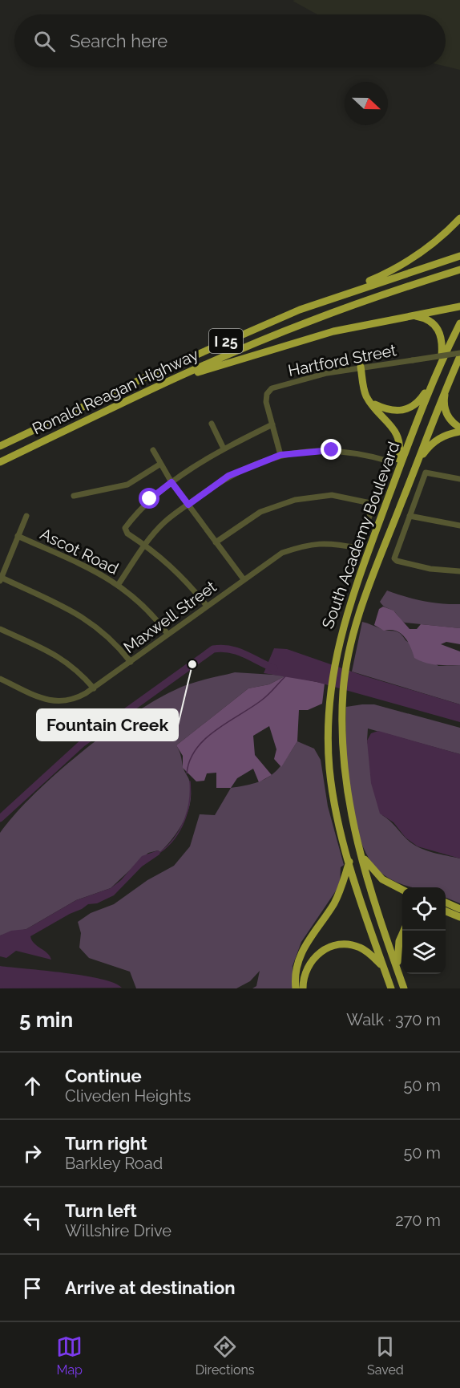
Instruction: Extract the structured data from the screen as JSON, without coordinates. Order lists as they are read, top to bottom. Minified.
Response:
{"streets":{"highway":["I 25","Ronald Reagan Highway","South Academy Boulevard"],"street":["Hartford Street","Ascot Road","Maxwell Street"]},"crossings":[["Hartford Street","South Academy Boulevard"],["Ascot Road","Maxwell Street"]],"places":["Fountain Creek"],"north":"right","page":{"search":"Search here","heading":["5 min","Walk · 370 m"],"list":[["Continue","Cliveden Heights","50 m"],["Turn right","Barkley Road","50 m"],["Turn left","Willshire Drive","270 m"],"Arrive at destination"],"nav":["Map","Directions","Saved"]}}
